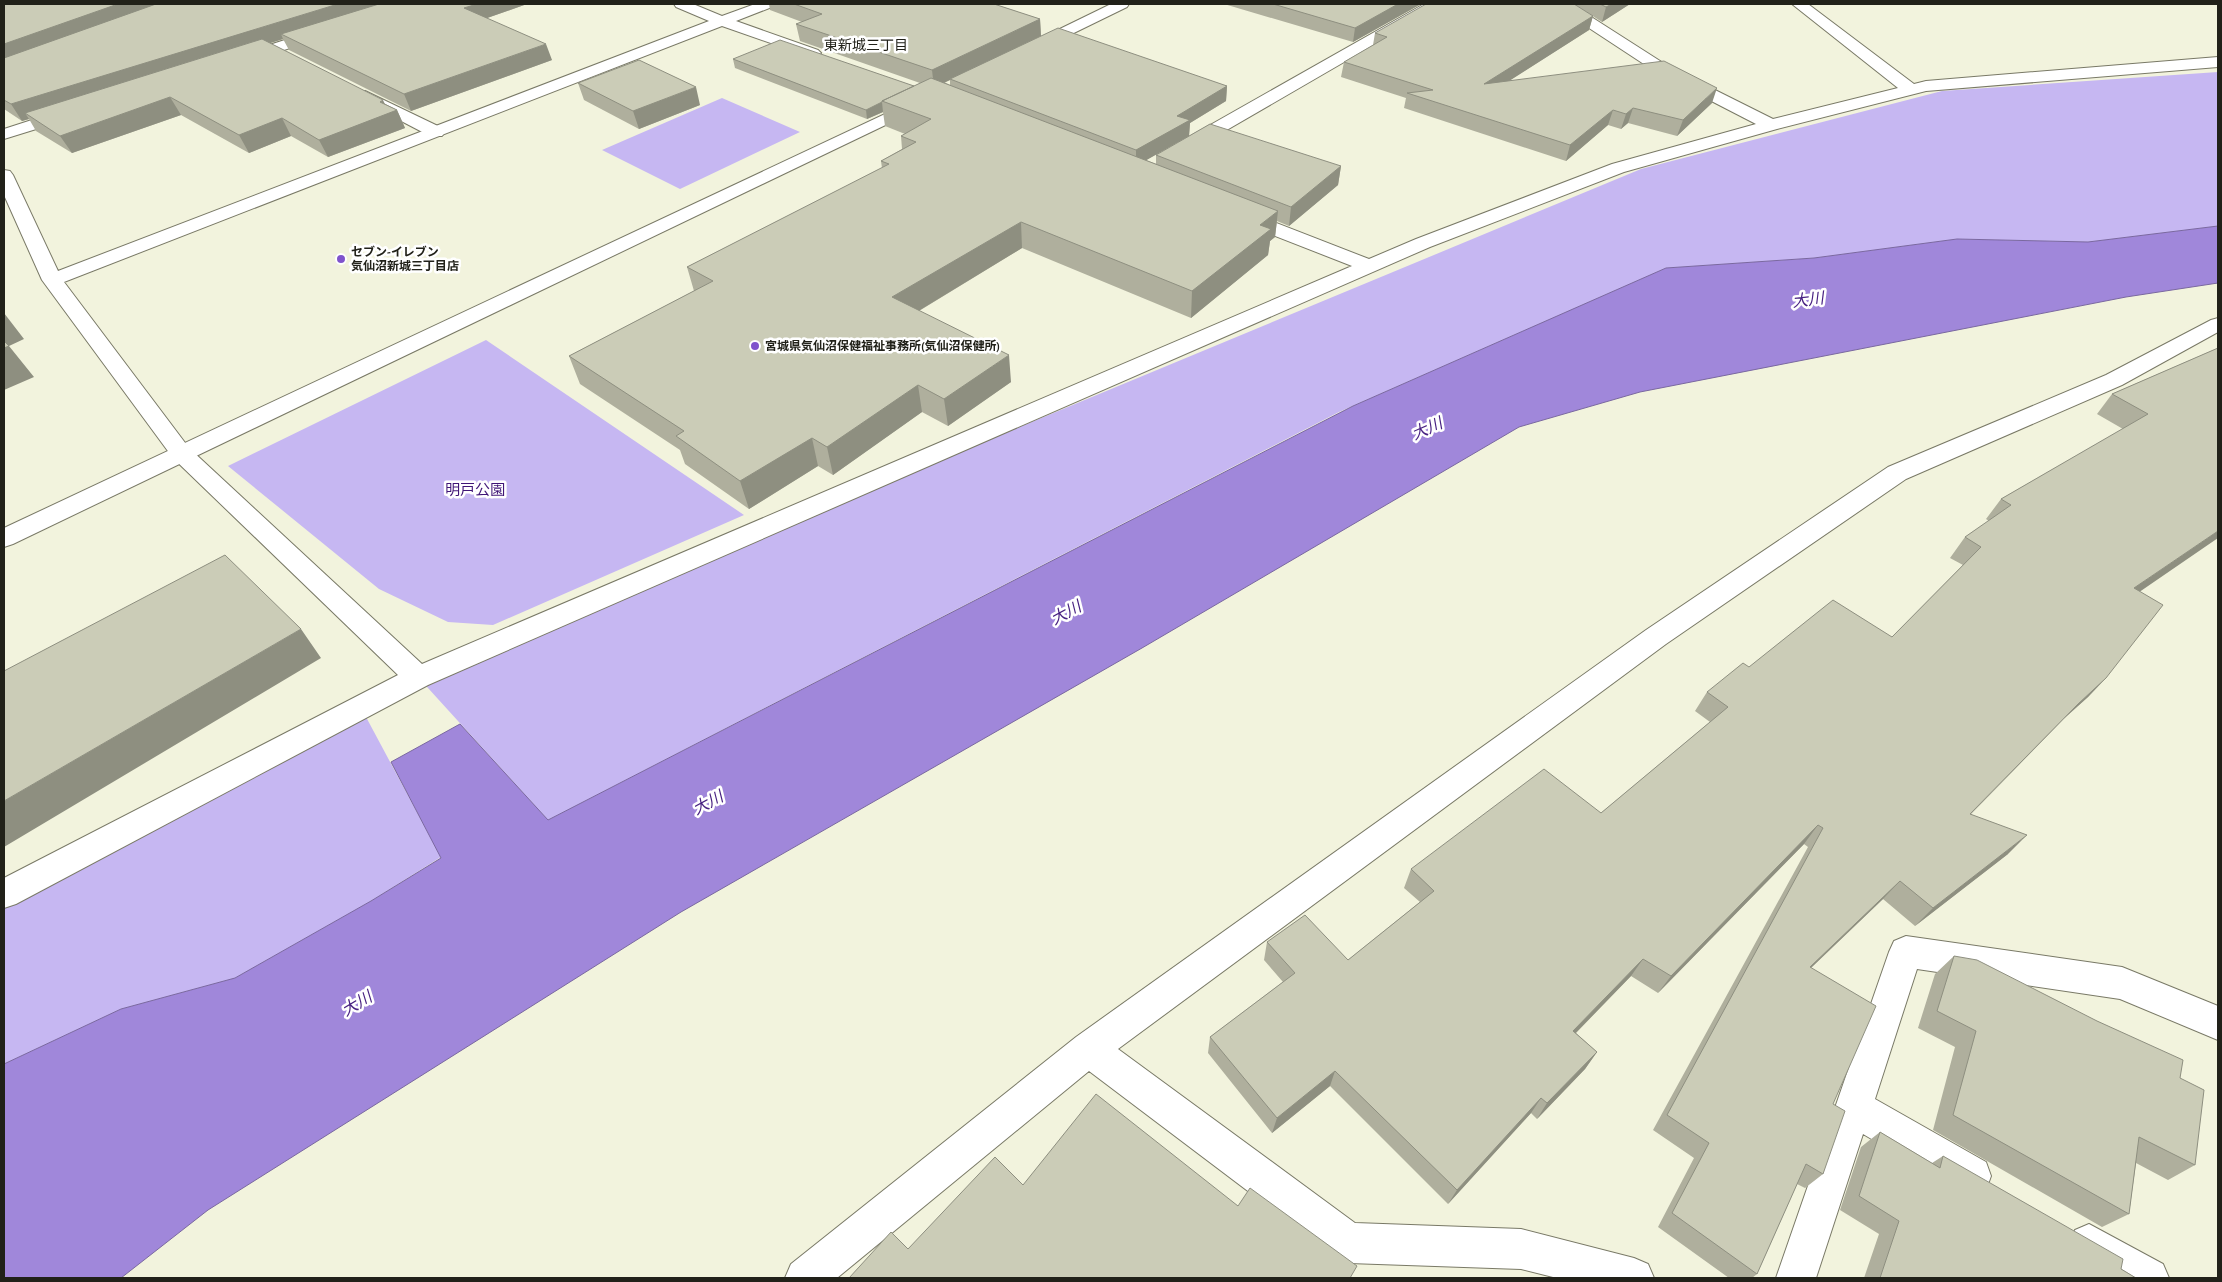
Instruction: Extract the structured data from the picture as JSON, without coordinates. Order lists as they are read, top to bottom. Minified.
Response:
{"districts":["東新城三丁目"],"water":["大川"],"parks":["明戸公園"],"places":["セブン-イレブン 気仙沼新城三丁目店","宮城県気仙沼保健福祉事務所(気仙沼保健所)"]}
